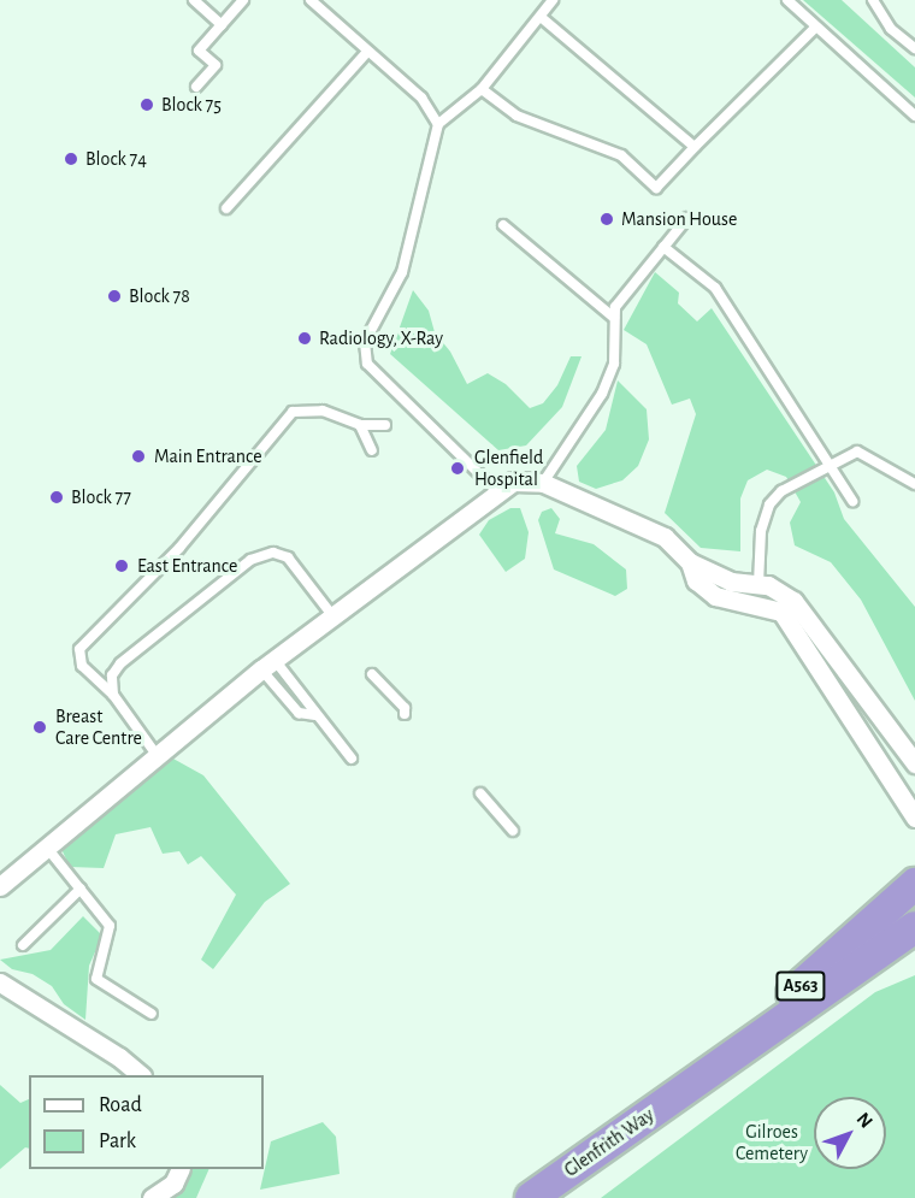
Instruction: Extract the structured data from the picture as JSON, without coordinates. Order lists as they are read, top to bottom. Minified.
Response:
{"streets":{"highway":["A563","Glenfrith Way"]},"parks":["Gilroes Cemetery"],"places":["Block 75","Block 74","Mansion House","Block 78","Radiology, X-Ray","Main Entrance","Glenfield Hospital","Block 77","East Entrance","Breast Care Centre"],"legend":["Road","Park"],"north":"top right"}
